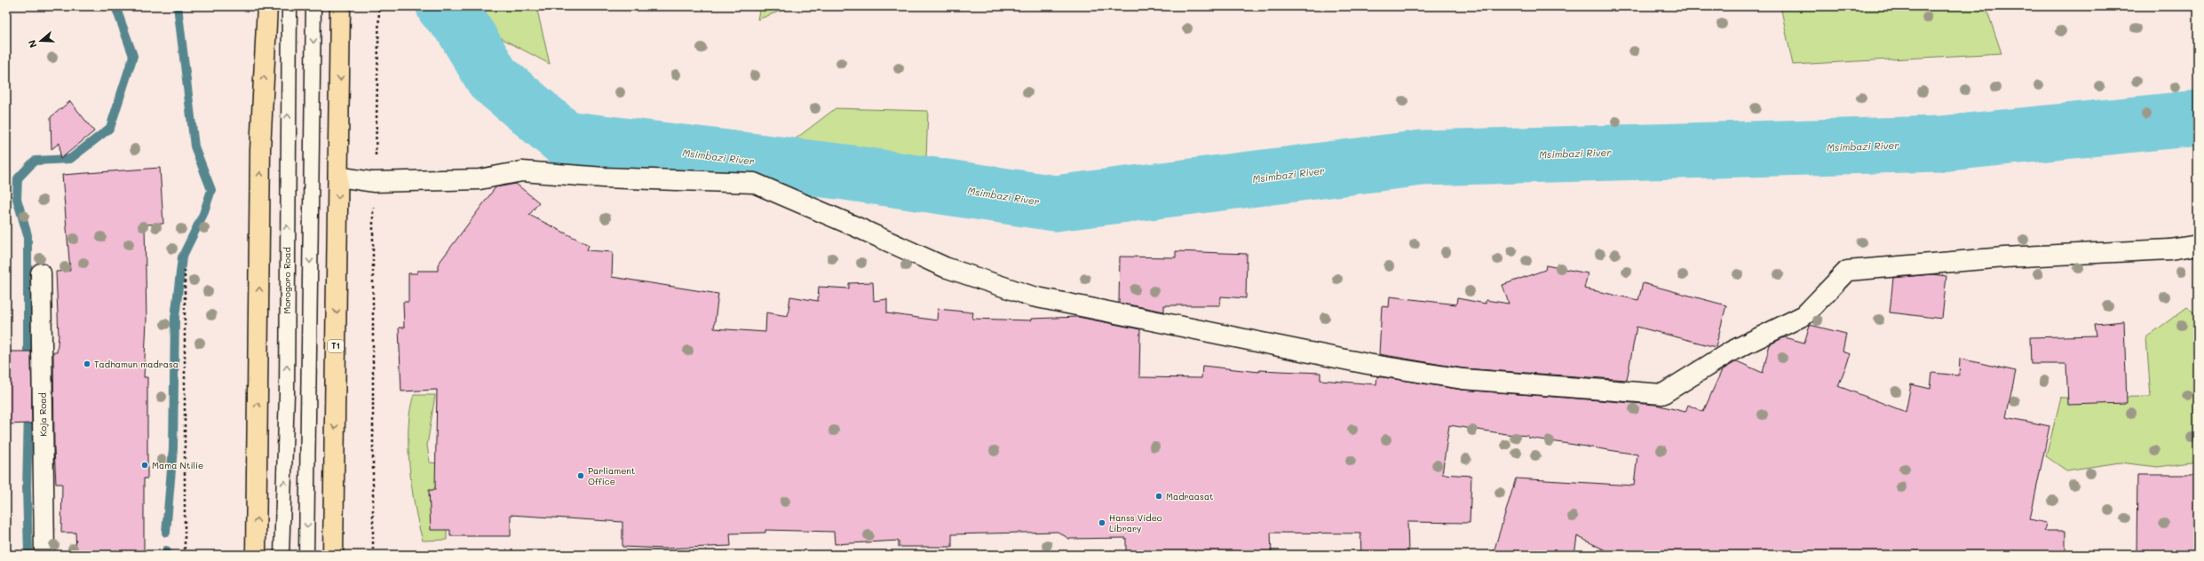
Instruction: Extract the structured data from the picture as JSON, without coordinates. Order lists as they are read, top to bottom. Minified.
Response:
{"streets":{"highway":["T1"],"street":["Koja Road"],"lane":["Morogoro Road"]},"water":["Msimbazi River"],"places":["Tadhamun madrasa","Mama Ntilie","Parliament Office","Madraasat","Hanss Video Library"],"north":"left"}
